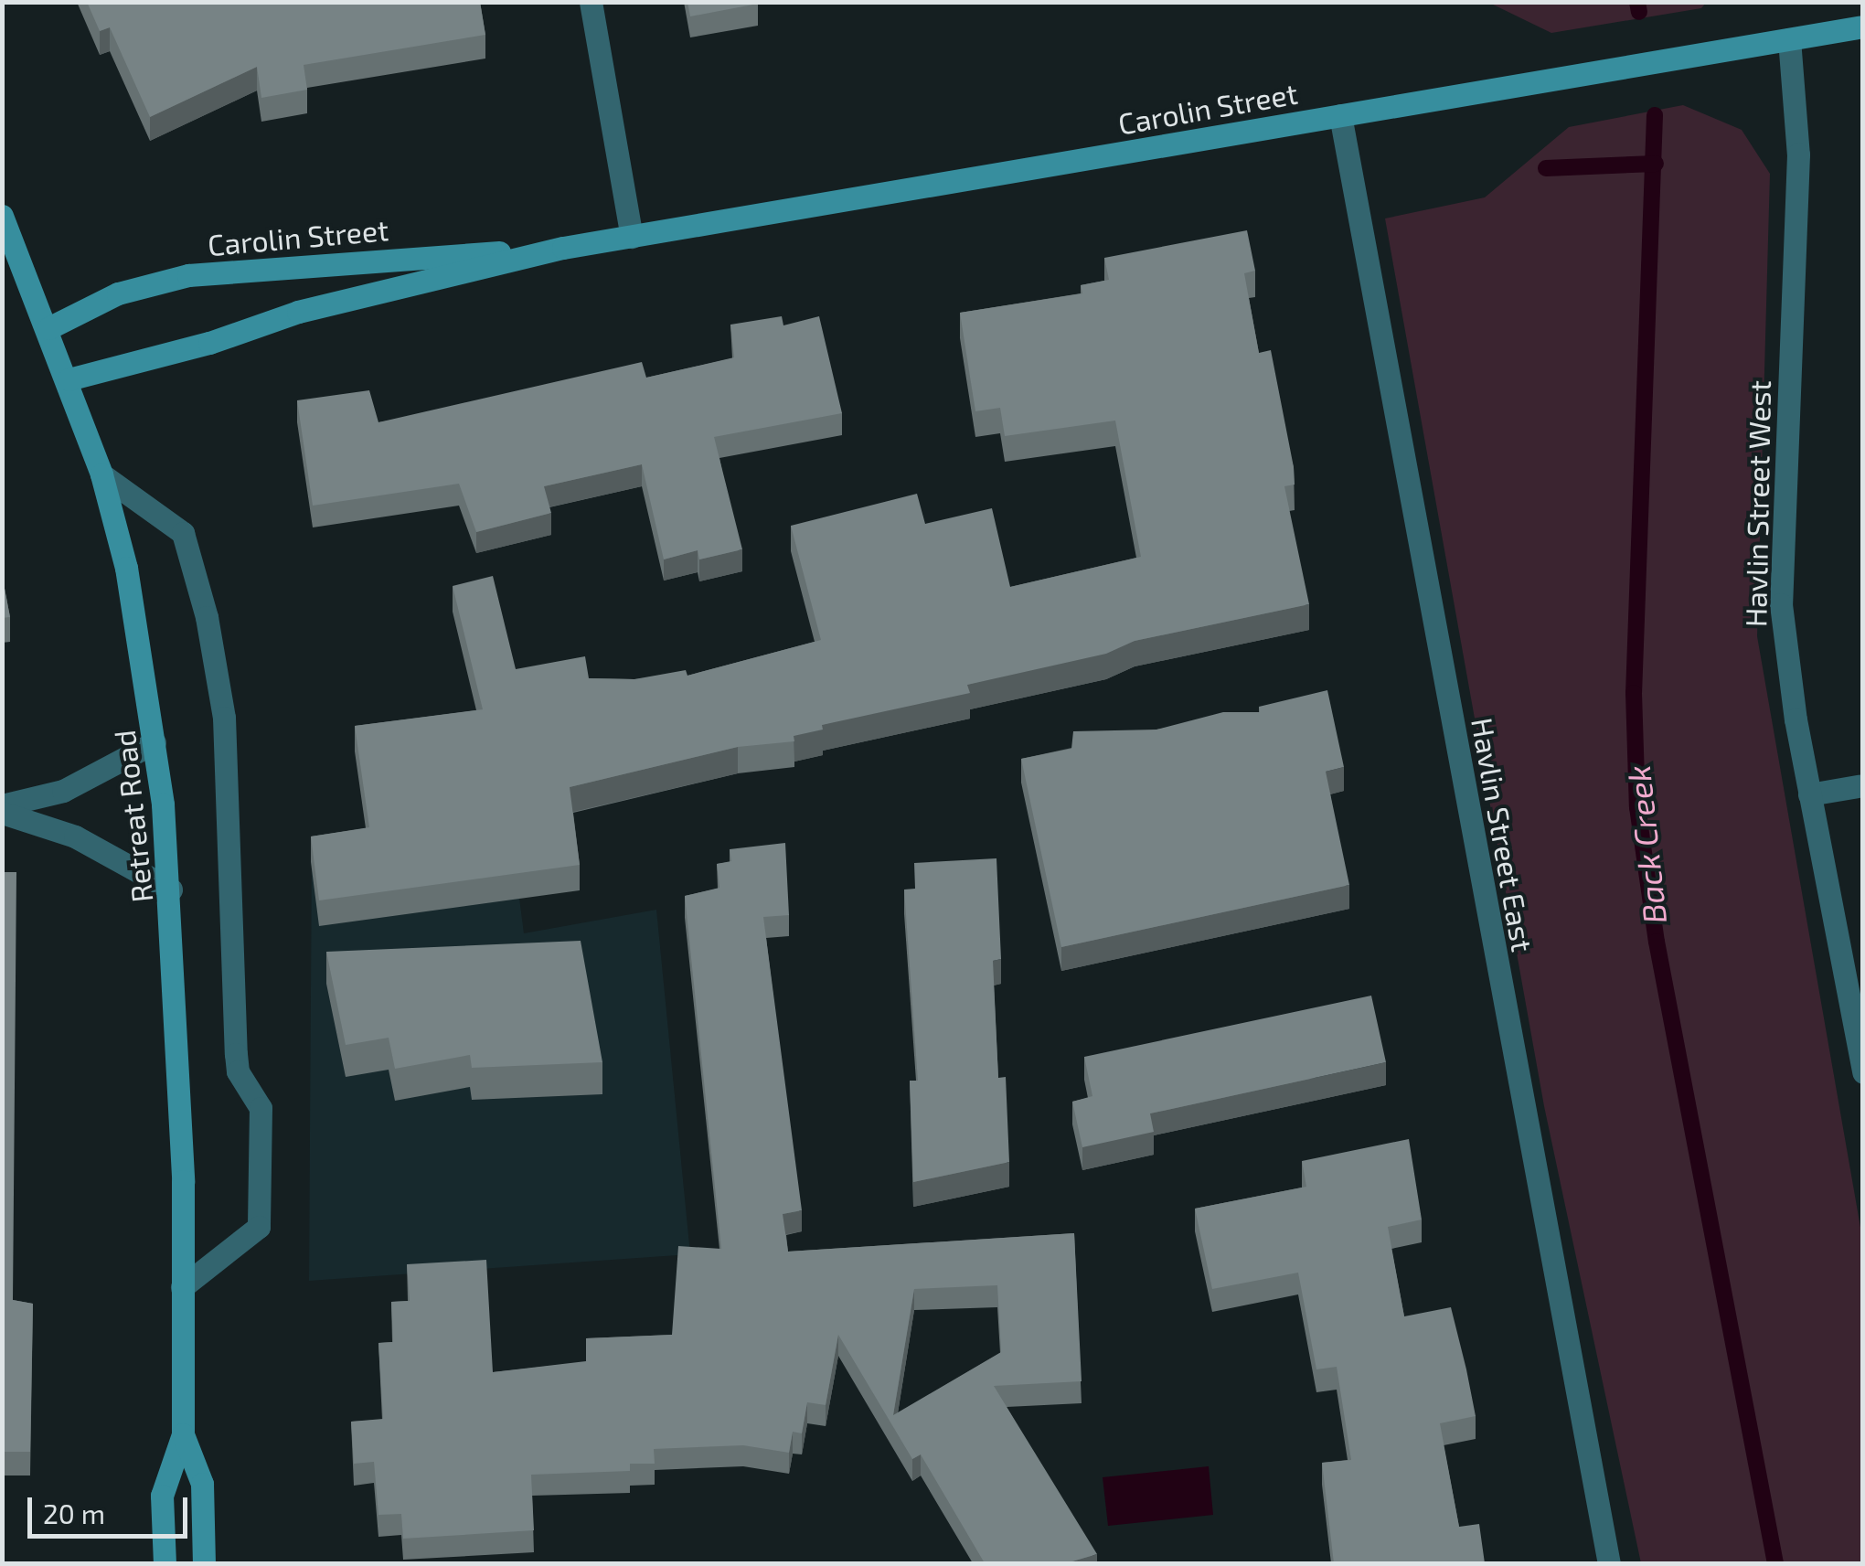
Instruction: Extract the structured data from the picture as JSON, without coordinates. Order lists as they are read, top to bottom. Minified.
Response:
{"streets":{"street":["Carolin Street","Havlin Street West","Retreat Road","Havlin Street East"]},"crossings":[["Carolin Street","Havlin Street West"],["Carolin Street","Retreat Road"],["Carolin Street","Havlin Street East"]],"water":["Back Creek"],"scale_bar":"20 m"}
